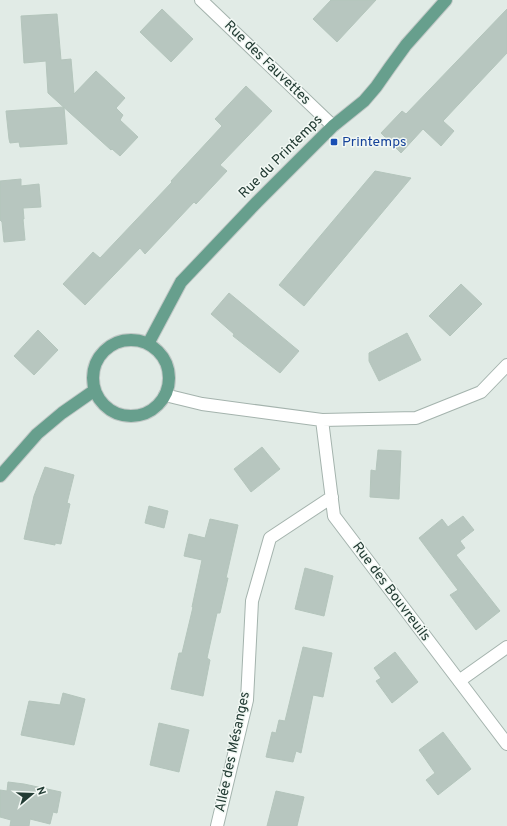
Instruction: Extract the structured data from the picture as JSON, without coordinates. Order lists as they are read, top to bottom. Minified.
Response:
{"streets":{"main road":["Rue du Printemps"],"street":["Rue des Fauvettes","Rue des Bouvreuils","Allée des Mésanges"]},"crossings":[["Rue des Fauvettes","Rue du Printemps"],["Rue des Bouvreuils","Allée des Mésanges"]],"places":{"transit":["Printemps"]},"north":"right"}
